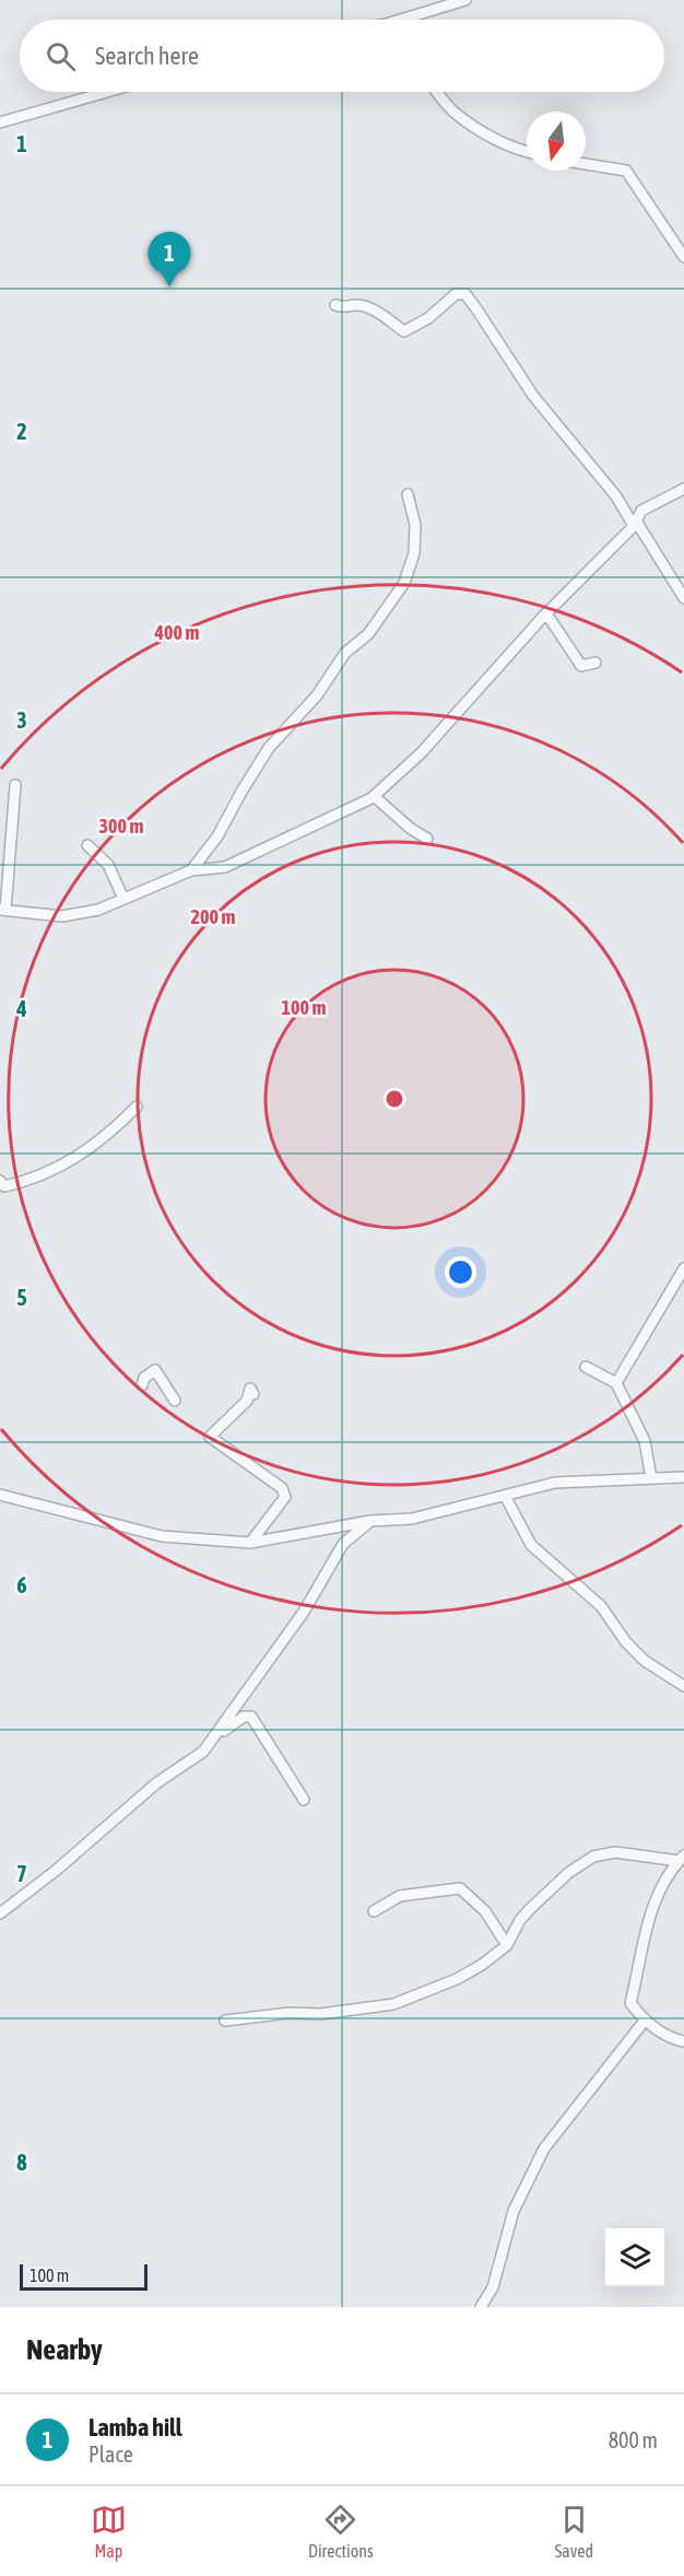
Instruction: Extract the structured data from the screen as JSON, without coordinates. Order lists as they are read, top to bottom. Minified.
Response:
{"scale_bar":"100 m","north":"bottom","page":{"search":"Search here","pins":"1","scale":"100 m","heading":"Nearby","list":[{"mark":"1","name":"Lamba hill","note":"Place","value":"800 m"}],"nav":["Map","Directions","Saved"]},"grid":{"rows":["1","2","3","4","5","6","7","8"]},"rings":["400 m","300 m","200 m","100 m"]}
